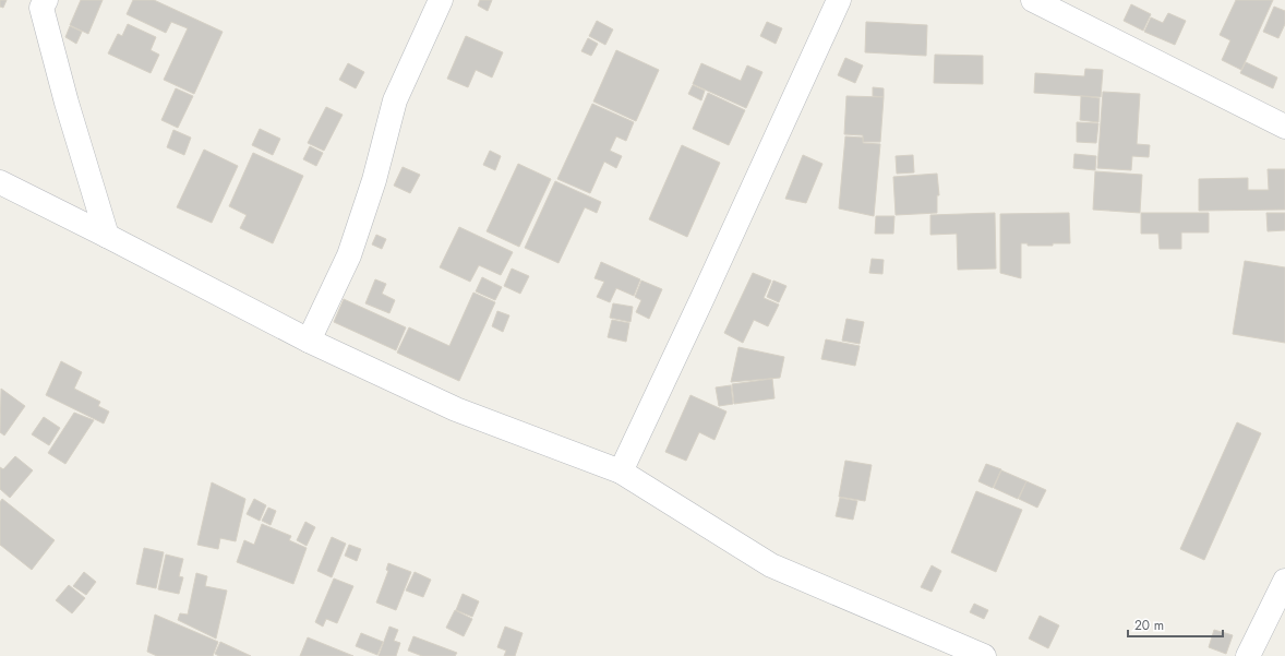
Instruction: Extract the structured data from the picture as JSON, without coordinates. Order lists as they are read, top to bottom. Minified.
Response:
{"scale_bar":"20 m"}
